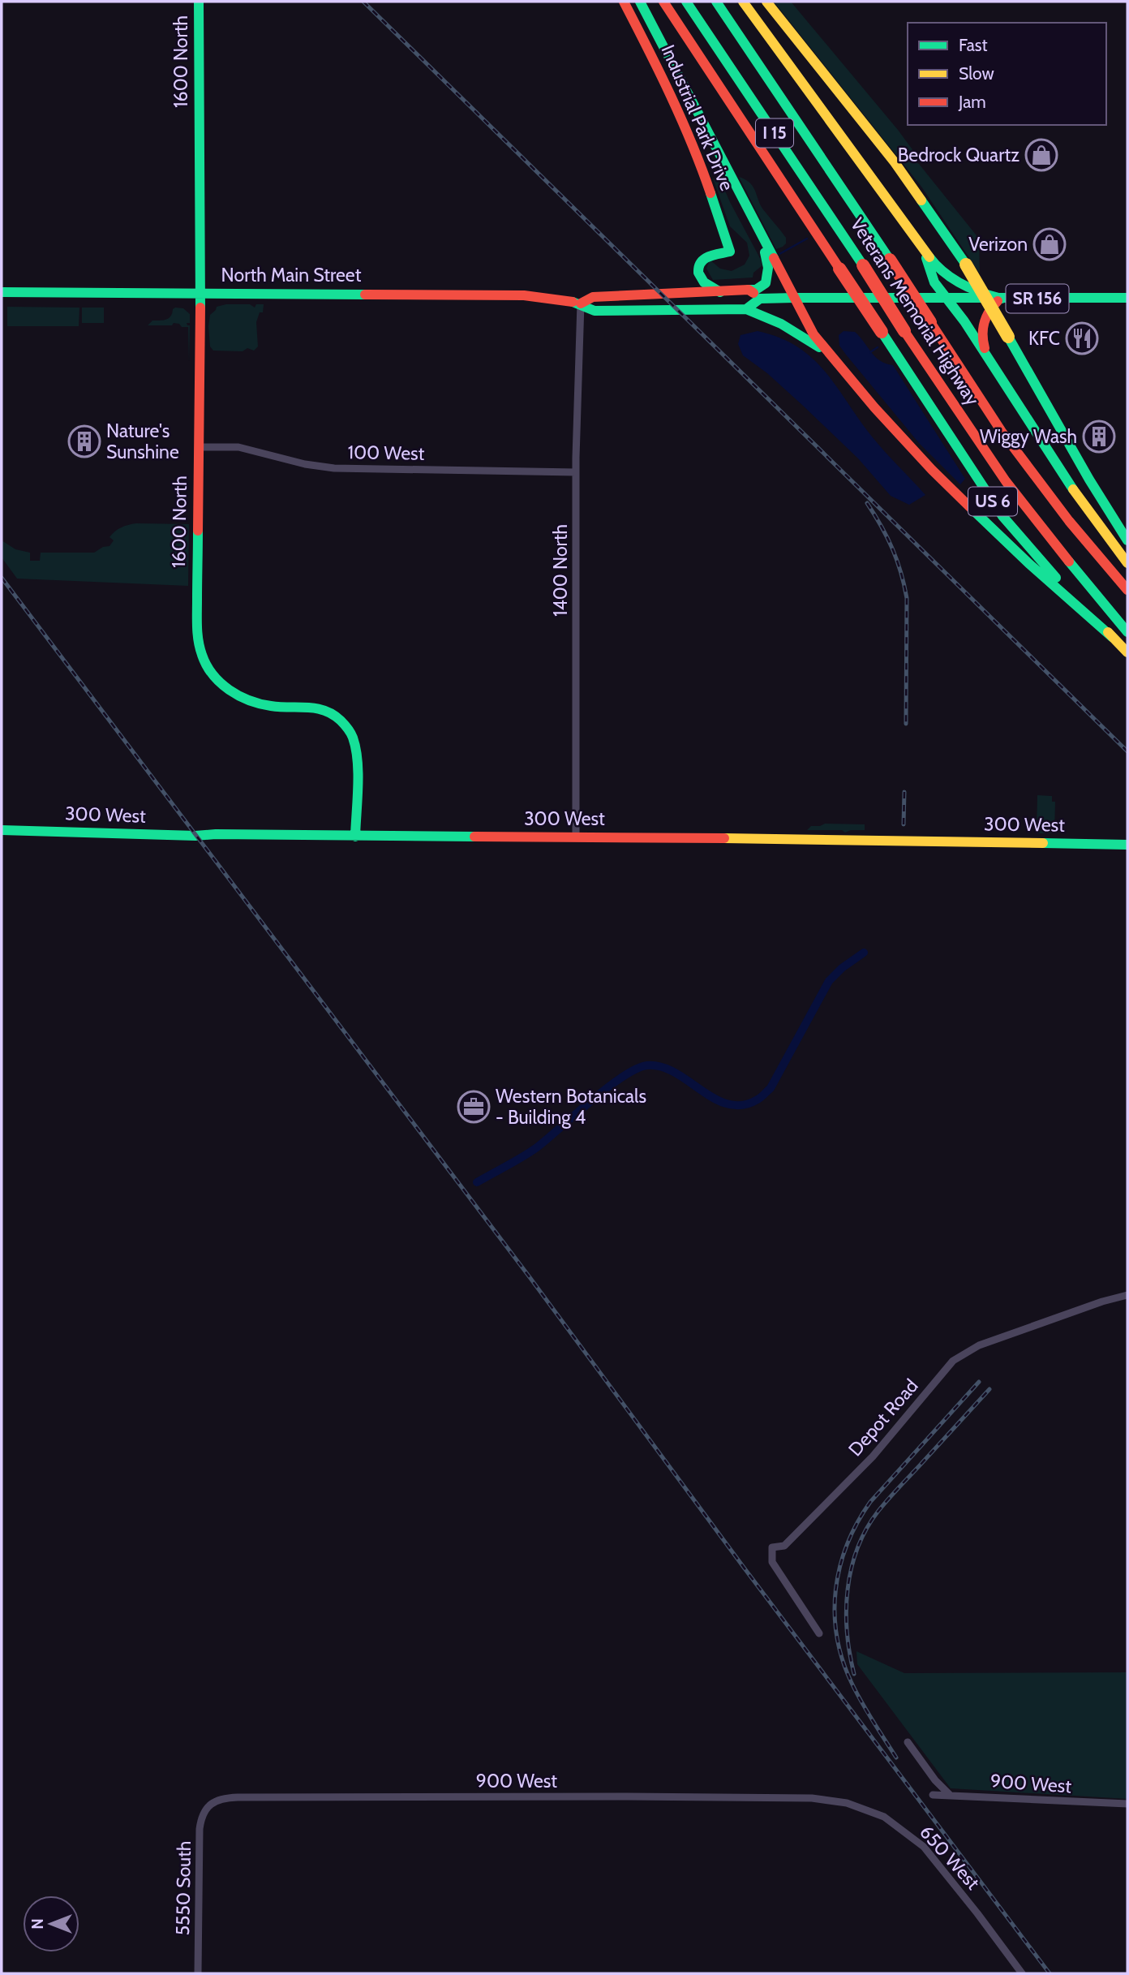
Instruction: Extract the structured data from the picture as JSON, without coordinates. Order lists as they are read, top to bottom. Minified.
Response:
{"streets":{"main road":["1600 North","Industrial Park Drive","I 15","North Main Street","SR 156","Veterans Memorial Highway","US 6","300 West"],"street":["100 West","1400 North","Depot Road","900 West","650 West","5550 South"]},"crossings":[["1600 North","North Main Street"],["1600 North","100 West"],["1600 North","300 West"],["Industrial Park Drive","North Main Street"],["North Main Street","1400 North"],["100 West","1400 North"],["1400 North","300 West"],["900 West","650 West"],["900 West","5550 South"]],"places":{"shop":["Bedrock Quartz","Verizon"],"restaurant":["KFC"],"building":["Wiggy Wash","Nature's Sunshine"],"office":["Western Botanicals - Building 4"]},"legend":["Fast","Slow","Jam"],"north":"left"}
